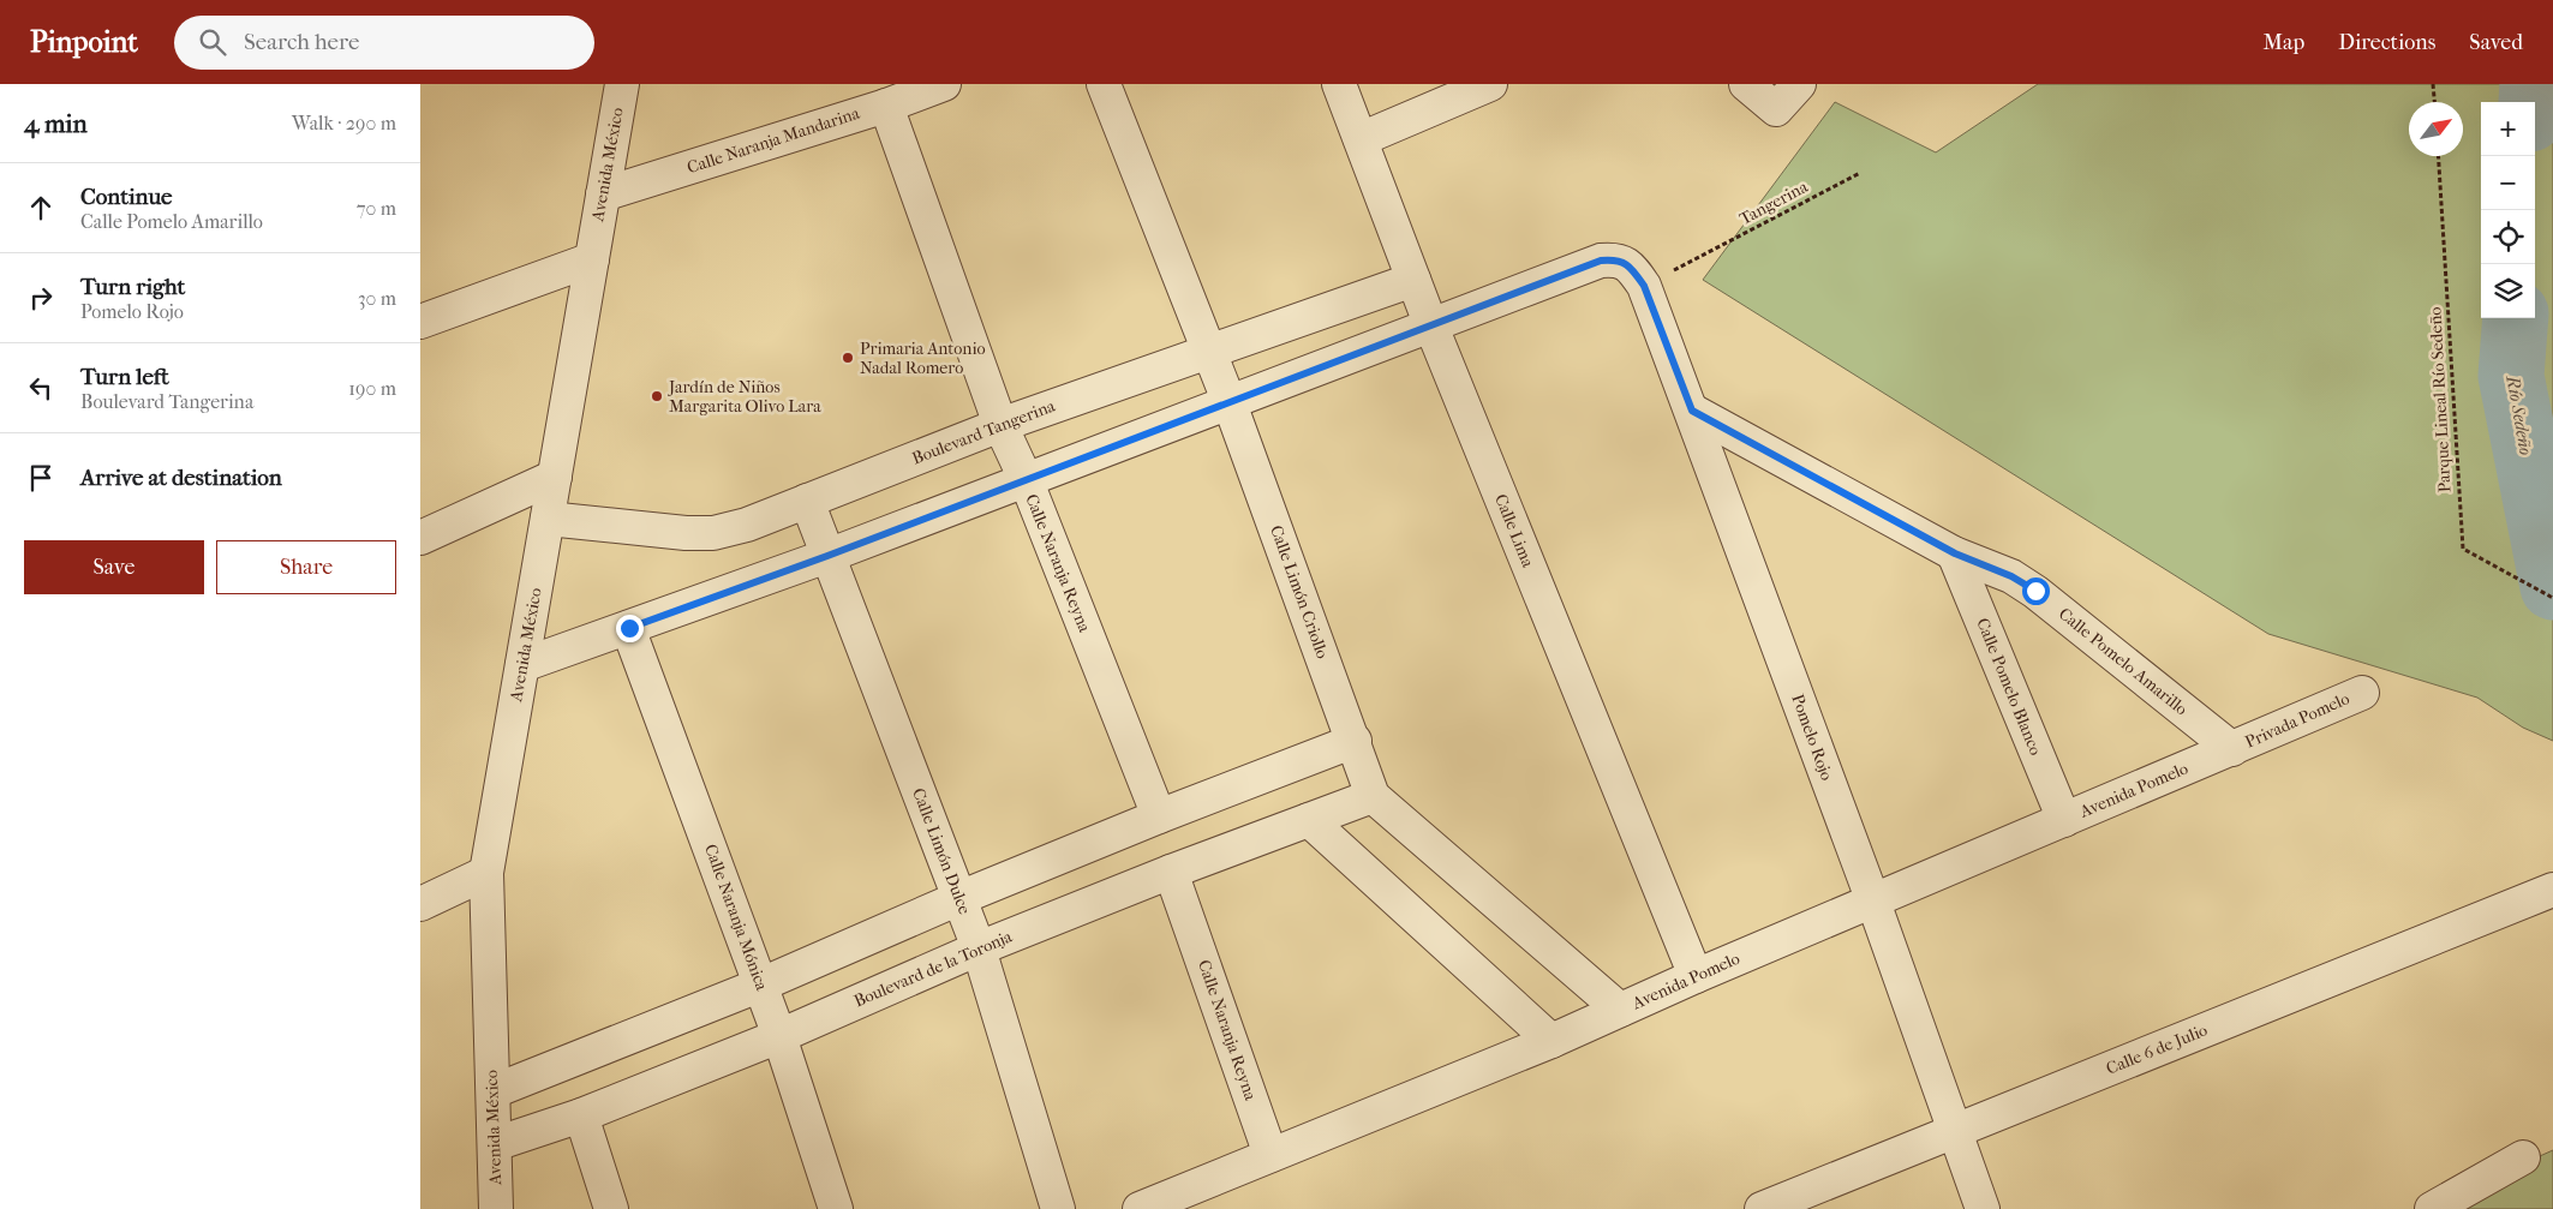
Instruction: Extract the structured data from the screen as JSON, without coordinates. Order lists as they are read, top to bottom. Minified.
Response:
{"streets":{"street":["Calle Naranja Mandarina","Avenida México","Boulevard Tangerina","Calle Lima","Calle Naranja Reyna","Calle Limón Criollo","Calle Pomelo Amarillo","Calle Pomelo Blanco","Privada Pomelo","Pomelo Rojo","Avenida Pomelo","Calle Limón Dulce","Calle Naranja Mónica","Boulevard de la Toronja","Calle 6 de Julio"],"path":["Tangerina","Parque Lineal Río Sedeño"]},"crossings":[["Calle Naranja Mandarina","Avenida México"],["Calle Naranja Mandarina","Calle Naranja Reyna"],["Avenida México","Boulevard Tangerina"],["Avenida México","Boulevard de la Toronja"],["Boulevard Tangerina","Calle Lima"],["Boulevard Tangerina","Calle Naranja Reyna"],["Boulevard Tangerina","Calle Limón Criollo"],["Boulevard Tangerina","Calle Limón Dulce"],["Calle Lima","Pomelo Rojo"],["Calle Lima","Avenida Pomelo"],["Calle Naranja Reyna","Avenida Pomelo"],["Calle Naranja Reyna","Boulevard de la Toronja"],["Calle Limón Criollo","Avenida Pomelo"],["Calle Limón Criollo","Boulevard de la Toronja"],["Calle Pomelo Amarillo","Calle Pomelo Blanco"],["Calle Pomelo Amarillo","Privada Pomelo"],["Calle Pomelo Amarillo","Pomelo Rojo"],["Calle Pomelo Amarillo","Avenida Pomelo"],["Calle Pomelo Blanco","Avenida Pomelo"],["Privada Pomelo","Avenida Pomelo"],["Pomelo Rojo","Avenida Pomelo"],["Pomelo Rojo","Calle 6 de Julio"],["Calle Limón Dulce","Boulevard de la Toronja"],["Calle Naranja Mónica","Boulevard de la Toronja"]],"water":["Río Sedeño"],"places":["Primaria Antonio Nadal Romero","Jardín de Niños Margarita Olivo Lara"],"north":"top right","page":{"header":"Pinpoint","search":"Search here","nav":["Map","Directions","Saved"],"heading":["4 min","Walk · 290 m"],"map_buttons":["+","−"],"list":[["Continue","Calle Pomelo Amarillo","70 m"],["Turn right","Pomelo Rojo","30 m"],["Turn left","Boulevard Tangerina","190 m"],"Arrive at destination"],"buttons":["Save","Share"]}}
